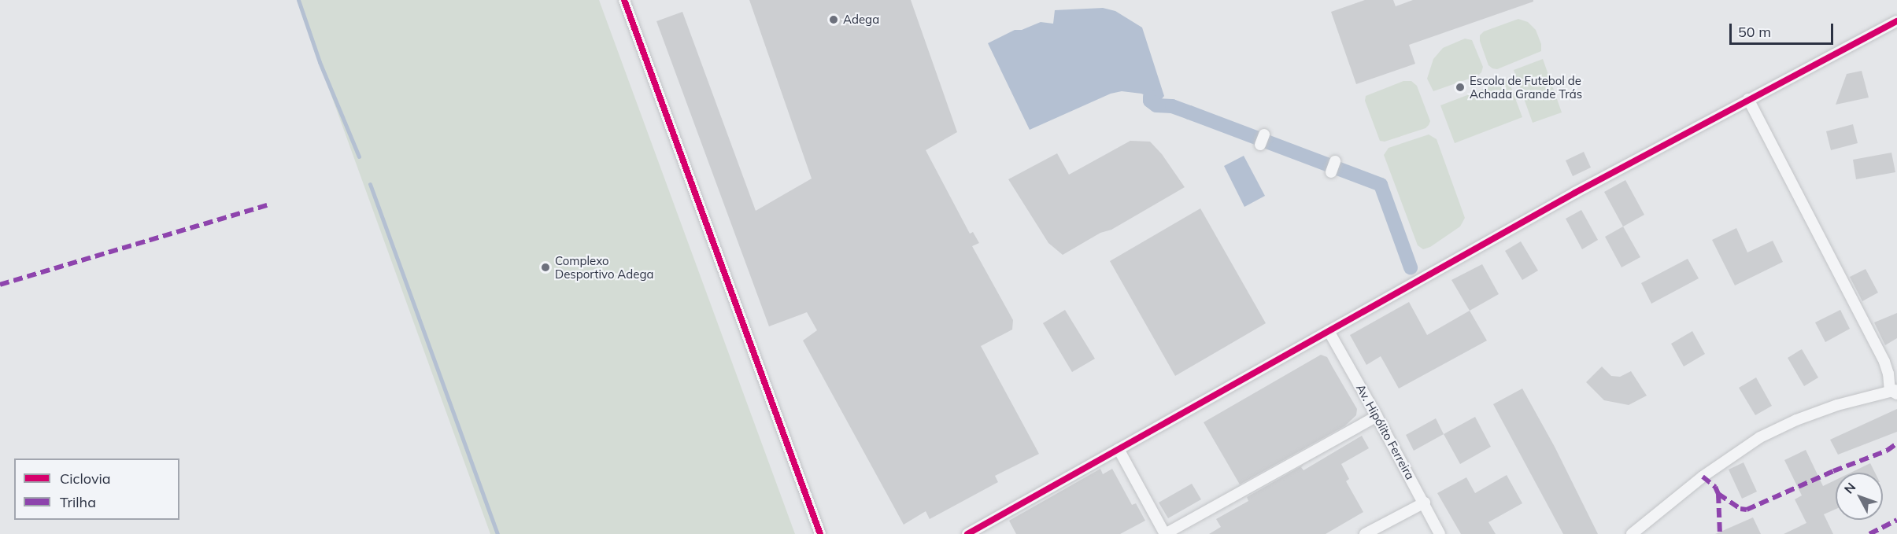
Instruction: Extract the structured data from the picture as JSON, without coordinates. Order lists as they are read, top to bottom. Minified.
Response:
{"streets":{"street":["Av. Hipólito Ferreira"]},"places":["Adega","Escola de Futebol de Achada Grande Trás","Complexo Desportivo Adega"],"legend":["Ciclovia","Trilha"],"scale_bar":"50 m","north":"top left"}
